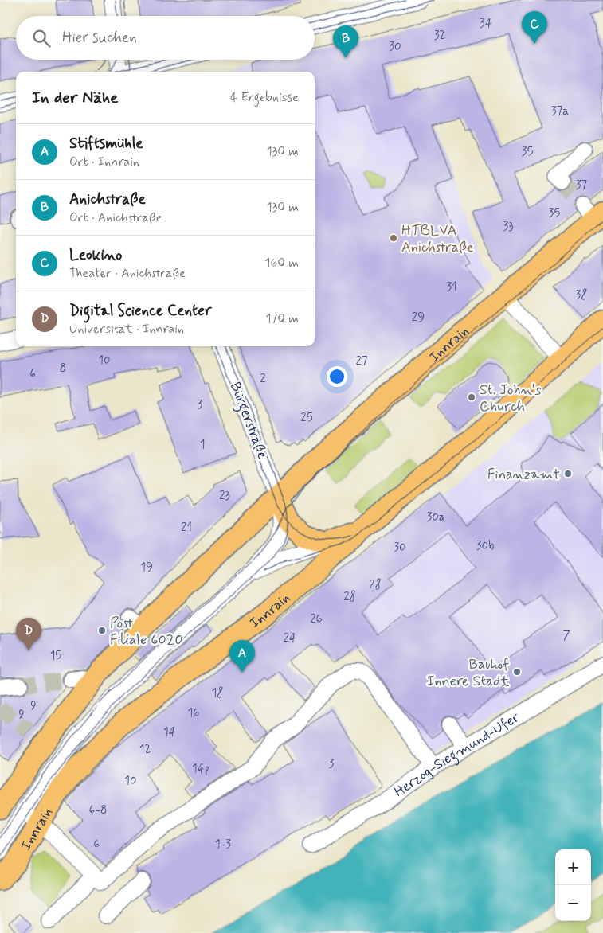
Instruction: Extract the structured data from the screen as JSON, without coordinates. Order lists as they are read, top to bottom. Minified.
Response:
{"streets":{"main road":["Innrain"],"street":["Bürgerstraße","Herzog-Siegmund-Ufer"]},"crossings":[["Innrain","Bürgerstraße"]],"places":["HTBLVA Anichstraße","St. John's Church","Finanzamt","Post Filiale 6020","Bauhof Innere Stadt"],"house_numbers":["34","32","30","37a","35","37","35","33","31","38","29","10","27","8","6","2","3","25","1","23","30a","21","30b","30","19","28","28","26","7","24","15","18","9","16","9","14","12","3","14p","10","6-8","6","1-3"],"page":{"pins":["C","B","D","A"],"search":"Hier suchen","heading":["In der Nähe","4 Ergebnisse"],"list":[{"mark":"A","name":"Stiftsmühle","note":"Ort · Innrain","value":"130 m"},{"mark":"B","name":"Anichstraße","note":"Ort · Anichstraße","value":"130 m"},{"mark":"C","name":"Leokino","note":"Theater · Anichstraße","value":"160 m"},{"mark":"D","name":"Digital Science Center","note":"Universität · Innrain","value":"170 m"}],"map_buttons":["+","−"]}}
